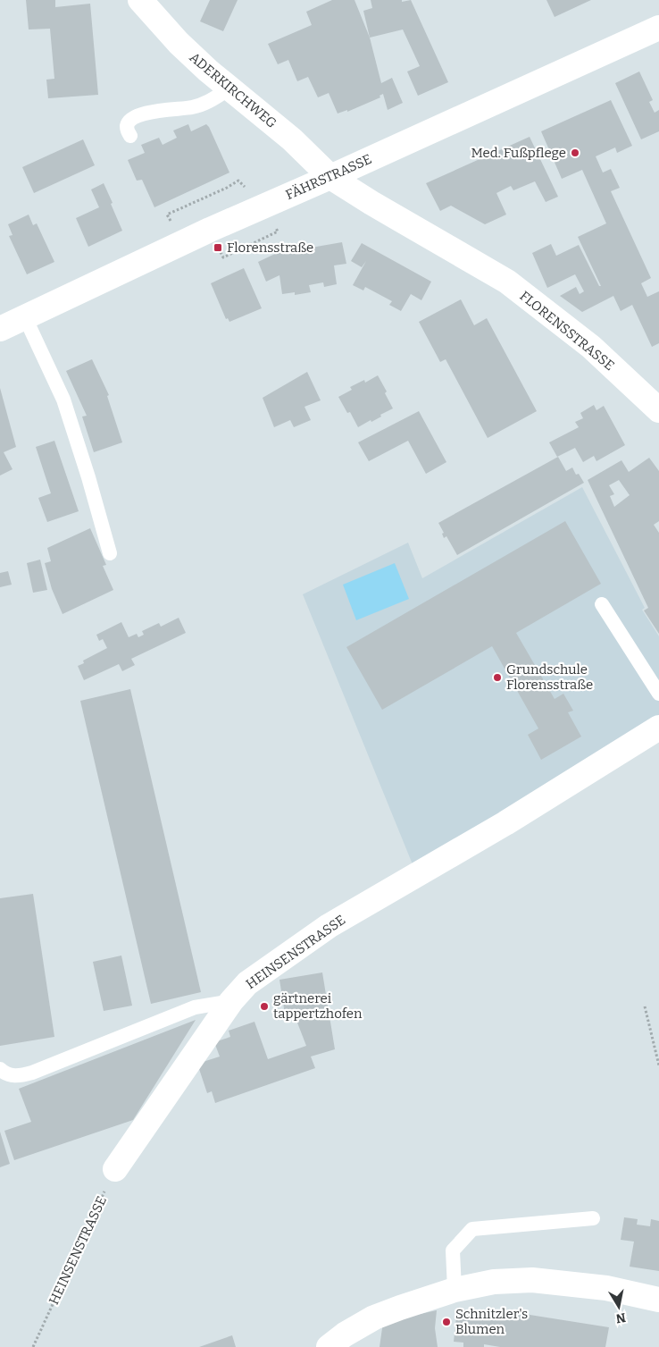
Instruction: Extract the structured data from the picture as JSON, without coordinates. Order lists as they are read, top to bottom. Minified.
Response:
{"streets":{"street":["ADERKIRCHWEG","FÄHRSTRASSE","FLORENSSTRASSE","HEINSENSTRASSE"]},"crossings":[["ADERKIRCHWEG","FÄHRSTRASSE"],["ADERKIRCHWEG","FLORENSSTRASSE"],["FÄHRSTRASSE","FLORENSSTRASSE"]],"places":{"other":["Med. Fußpflege","Grundschule Florensstraße","gärtnerei tappertzhofen","Schnitzler's Blumen"],"transit":["Florensstraße"]},"north":"bottom"}
